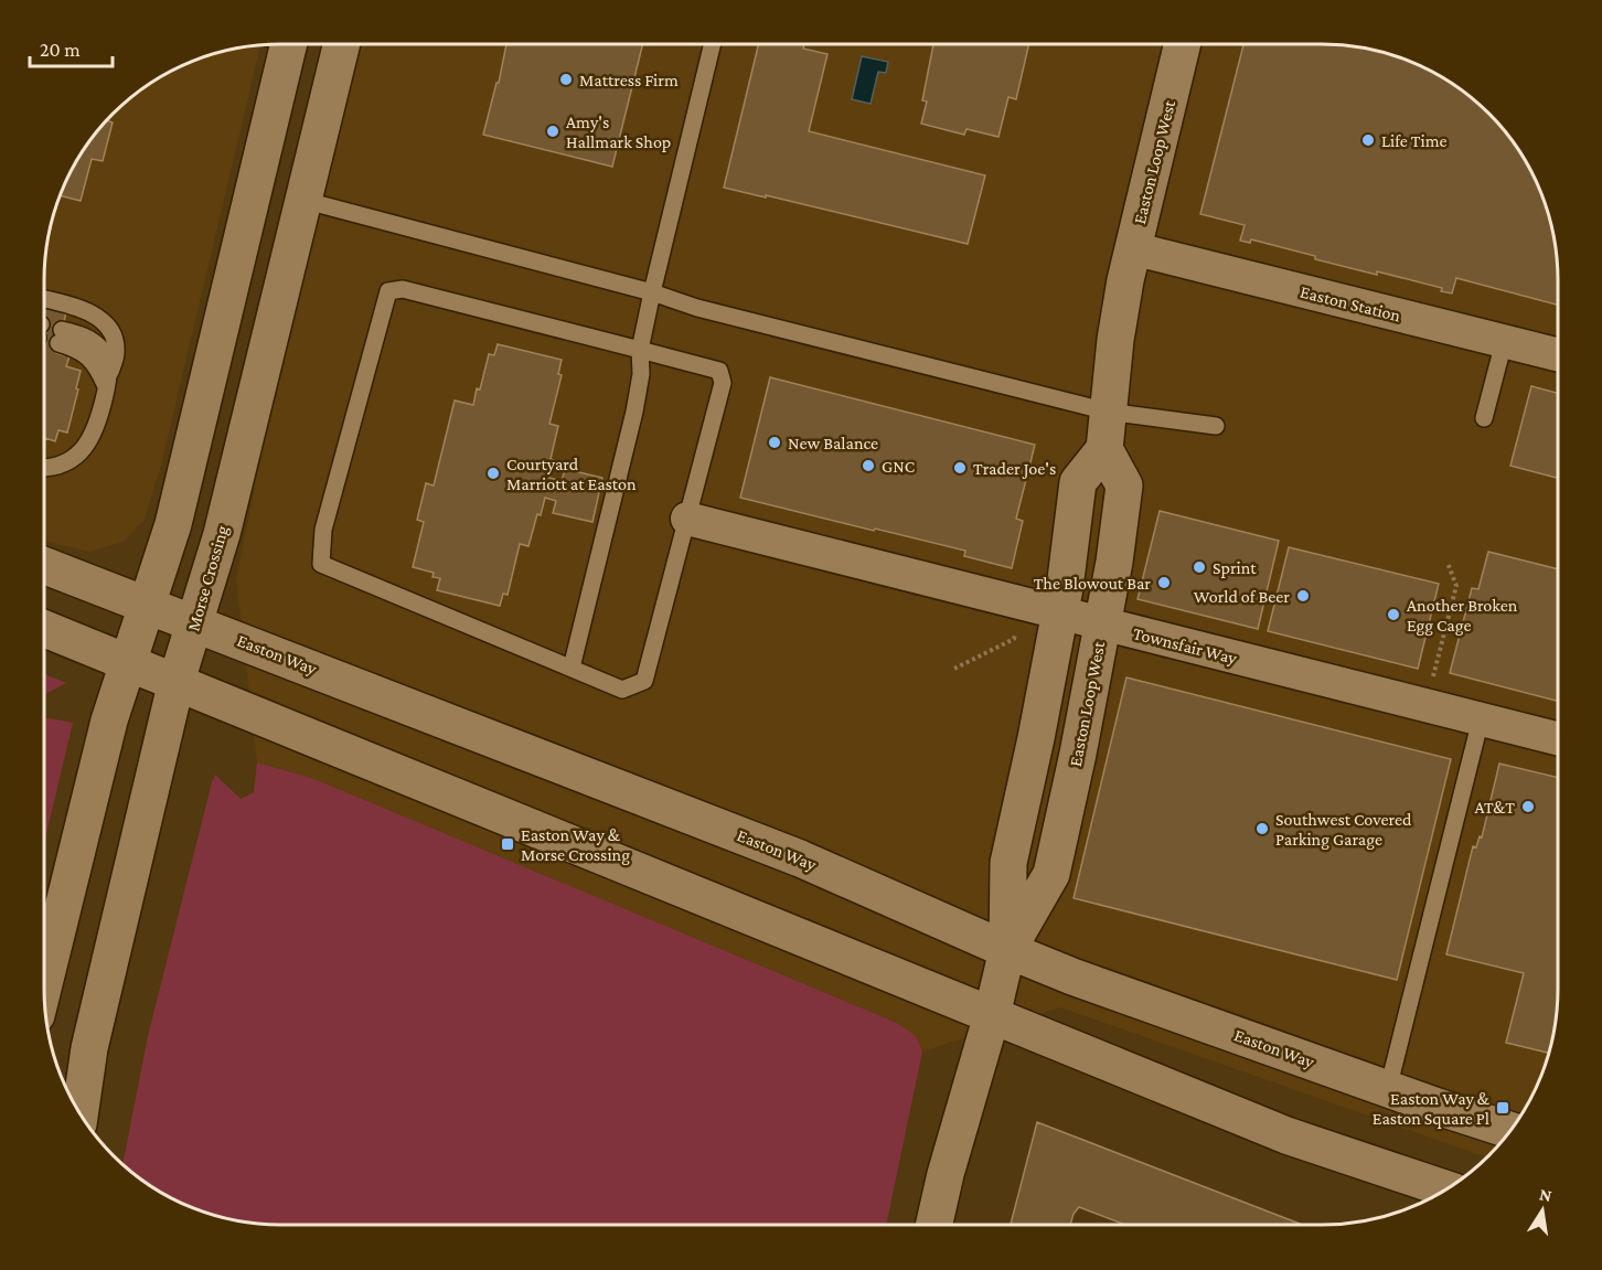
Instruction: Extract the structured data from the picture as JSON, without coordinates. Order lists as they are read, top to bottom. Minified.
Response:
{"streets":{"main road":["Easton Loop West","Morse Crossing","Easton Way"],"street":["Easton Station","Townsfair Way"]},"crossings":[["Easton Loop West","Easton Station"],["Easton Loop West","Townsfair Way"],["Easton Loop West","Easton Way"],["Morse Crossing","Easton Way"]],"places":{"other":["Mattress Firm","Amy's Hallmark Shop","Life Time","New Balance","GNC","Trader Joe's","Courtyard Marriott at Easton","Sprint","The Blowout Bar","World of Beer","Another Broken Egg Cage","AT&T","Southwest Covered Parking Garage"],"transit":["Easton Way & Morse Crossing","Easton Way & Easton Square Pl"]},"scale_bar":"20 m","north":"top"}
